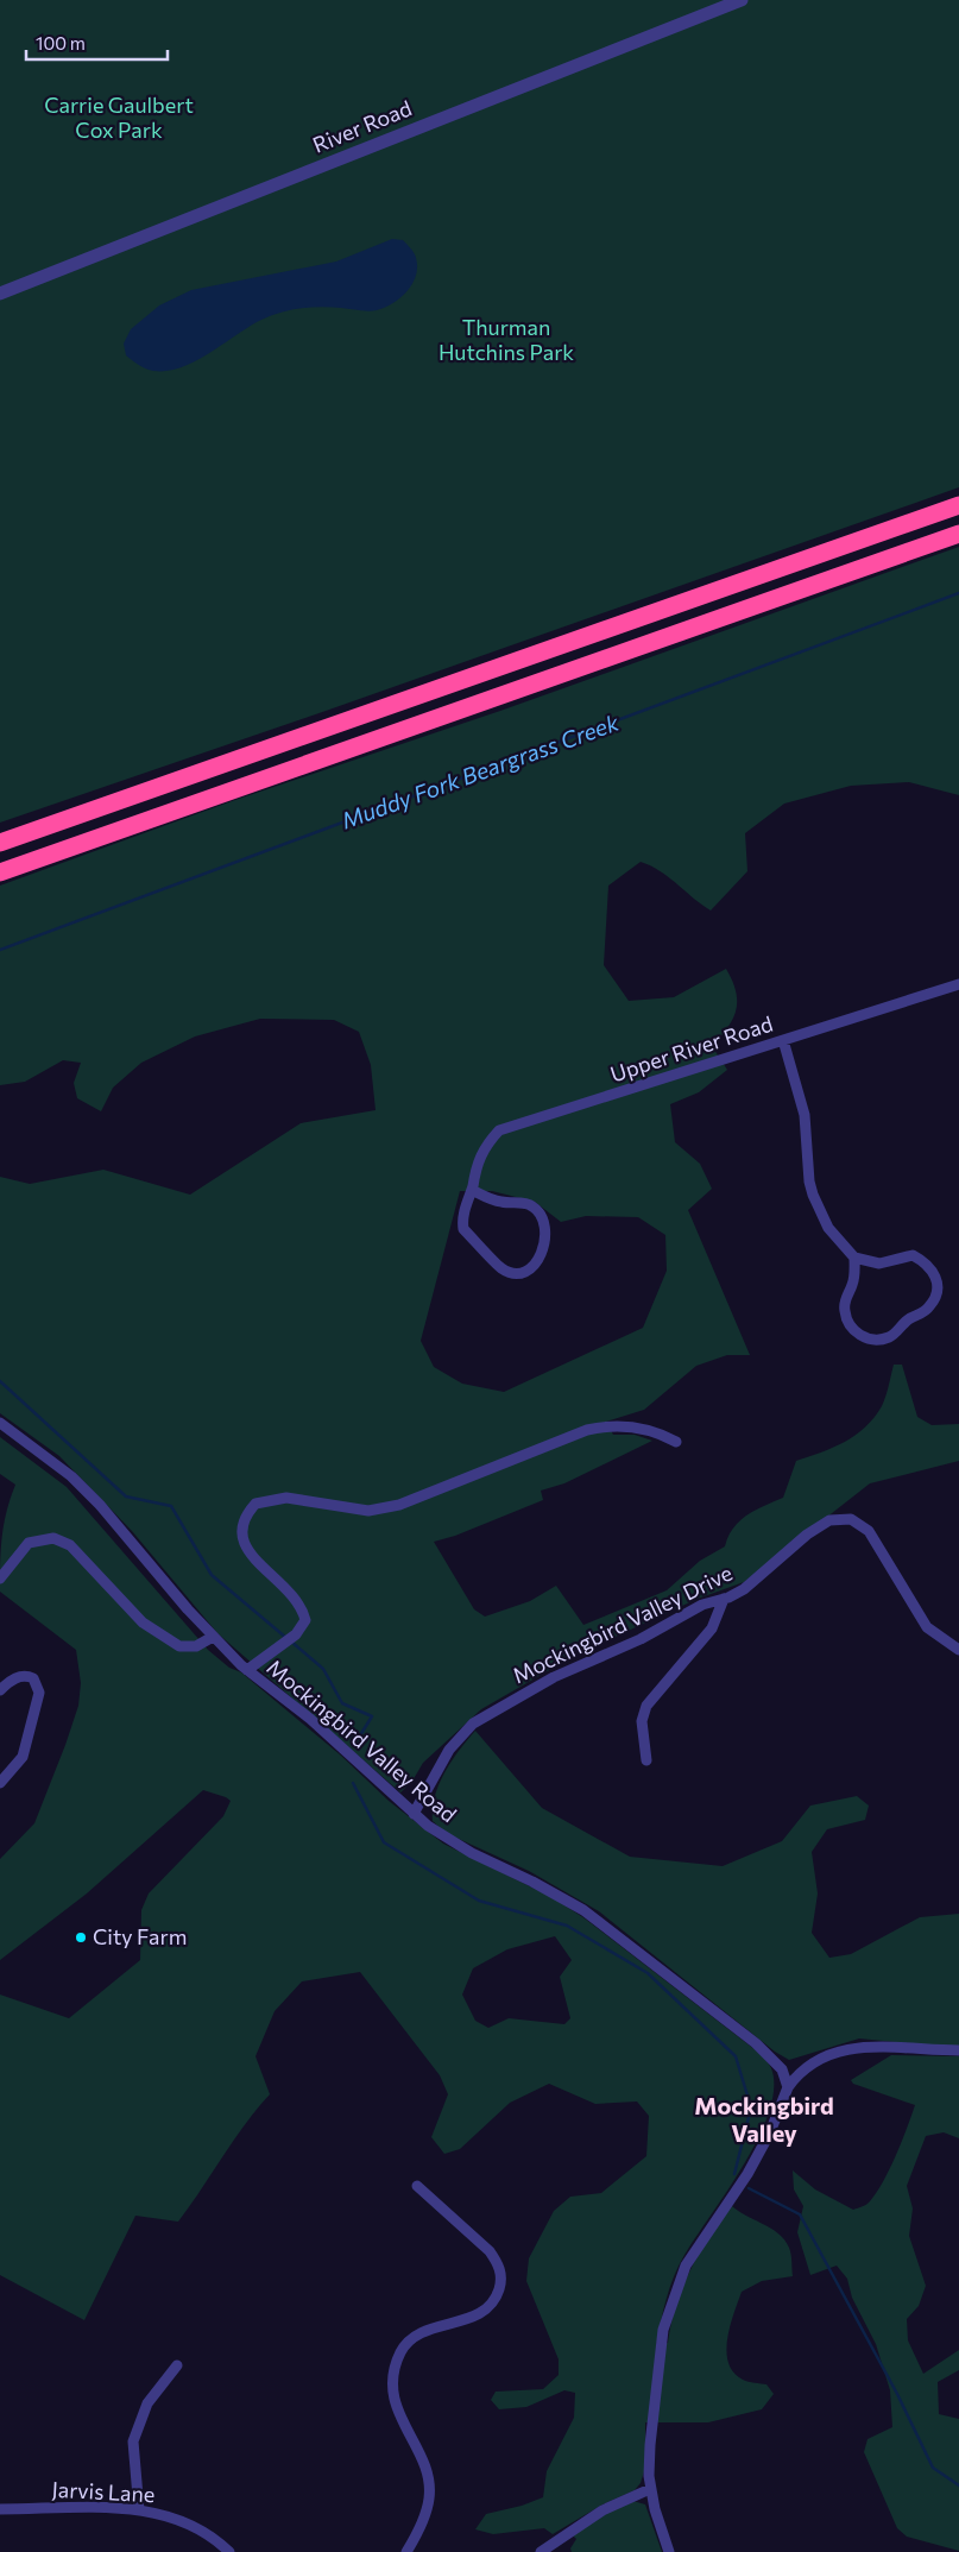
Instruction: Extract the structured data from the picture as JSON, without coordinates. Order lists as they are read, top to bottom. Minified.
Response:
{"streets":{"street":["River Road","Upper River Road","Mockingbird Valley Drive","Mockingbird Valley Road","Jarvis Lane"]},"crossings":[["Mockingbird Valley Drive","Mockingbird Valley Road"]],"districts":["Mockingbird Valley"],"water":["Muddy Fork Beargrass Creek"],"parks":["Carrie Gaulbert Cox Park","Thurman Hutchins Park"],"places":["City Farm"],"scale_bar":"100 m"}
